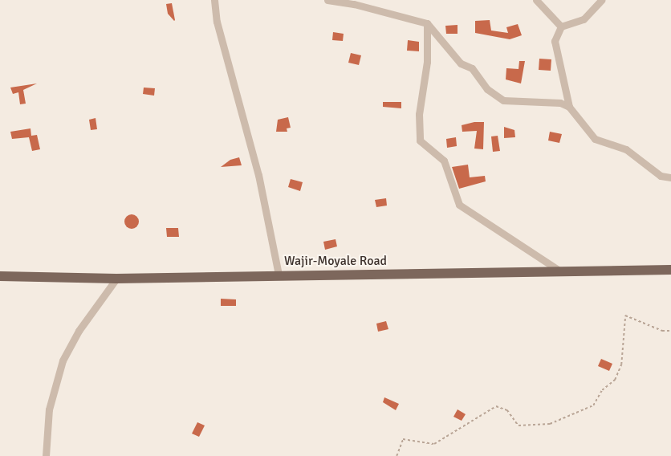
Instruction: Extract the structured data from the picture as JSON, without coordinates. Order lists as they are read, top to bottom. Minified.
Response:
{"streets":{"main road":["Wajir-Moyale Road"]}}
